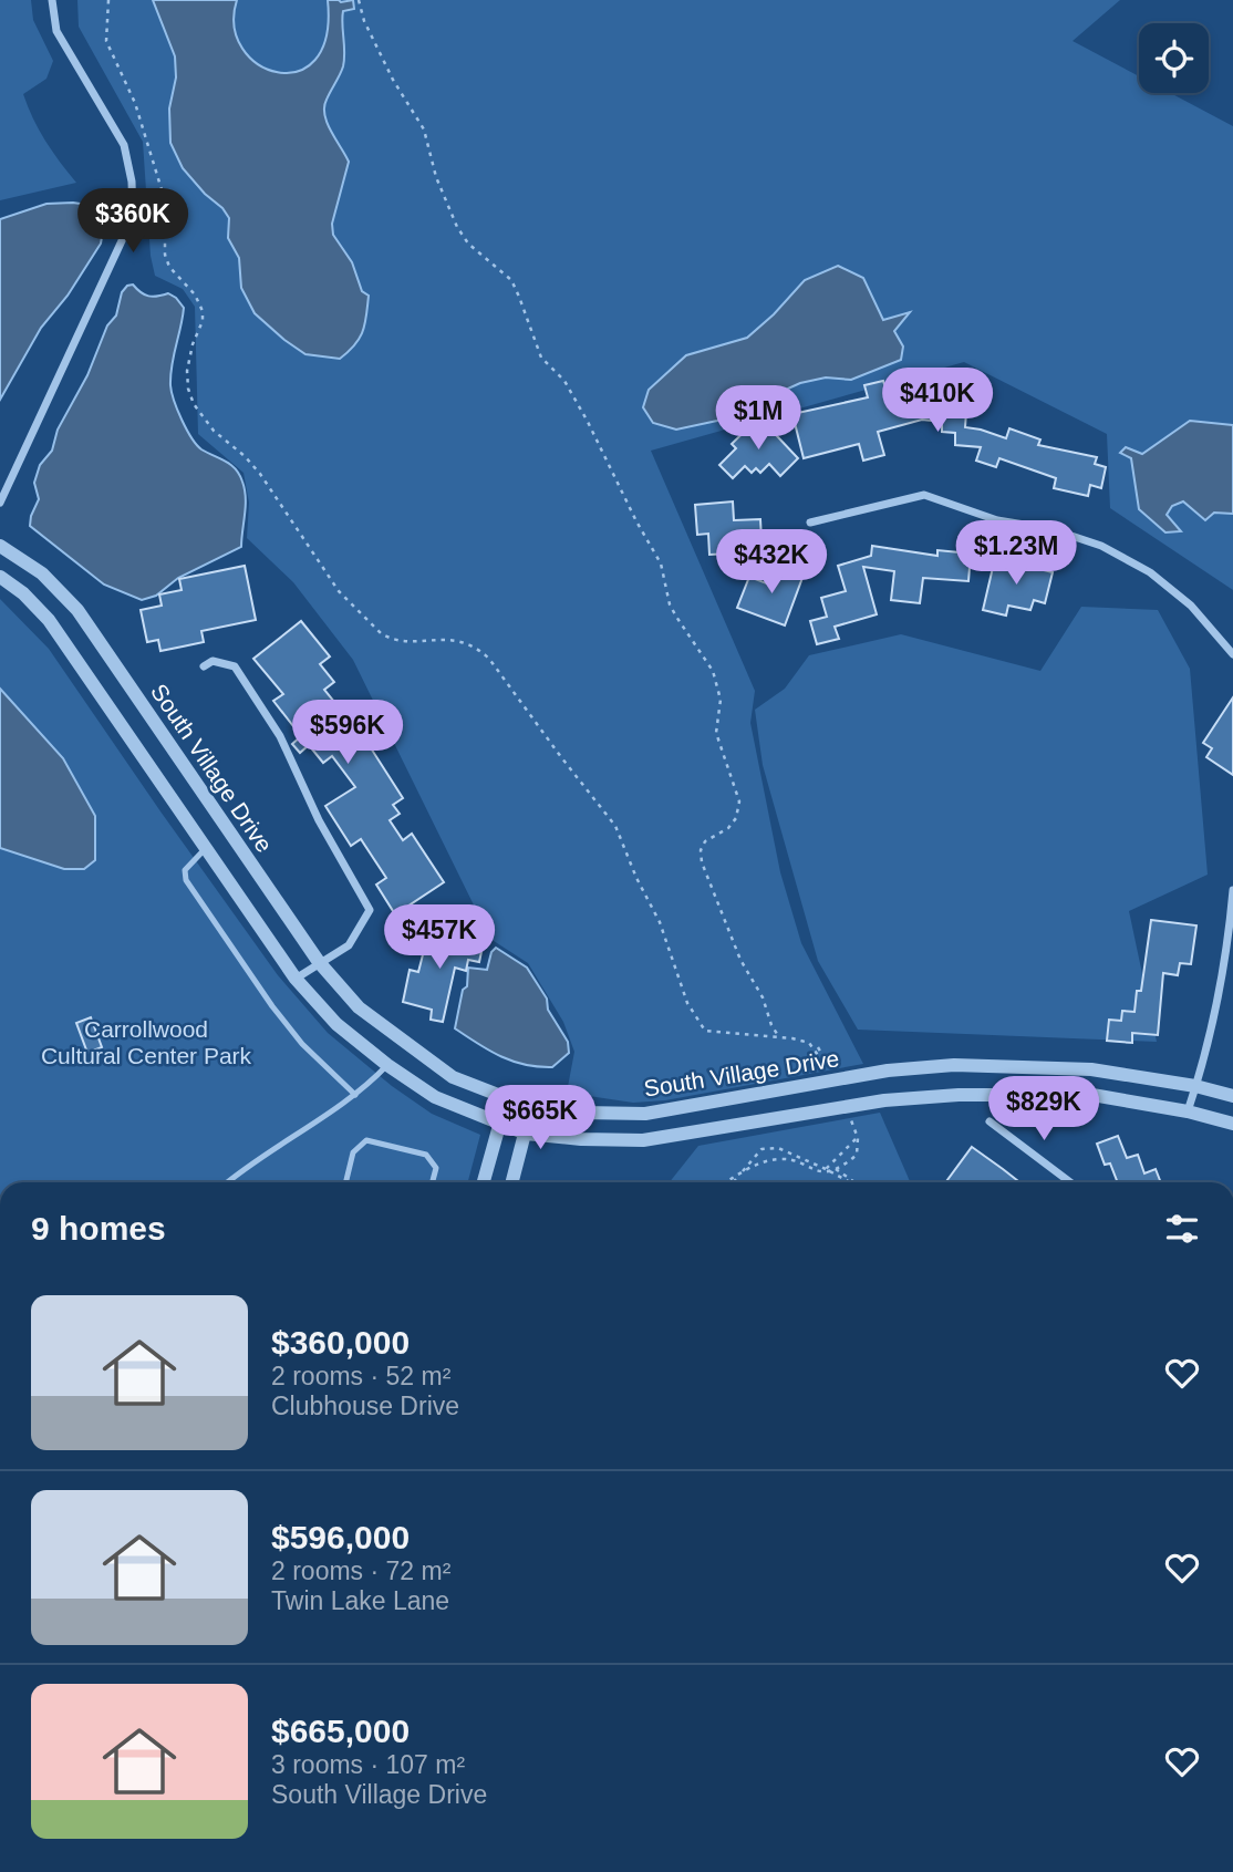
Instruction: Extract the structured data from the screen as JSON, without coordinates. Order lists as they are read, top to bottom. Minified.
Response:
{"streets":{"street":["South Village Drive"]},"parks":["Carrollwood Cultural Center Park"],"page":{"price":["$360K","$410K","$1M","$1.23M","$432K","$596K","$457K","$829K","$665K"],"heading":"9 homes","list":[{"name":"$360,000","note":"2 rooms · 52 m² · Clubhouse Drive"},{"name":"$596,000","note":"2 rooms · 72 m² · Twin Lake Lane"},{"name":"$665,000","note":"3 rooms · 107 m² · South Village Drive"}]}}
